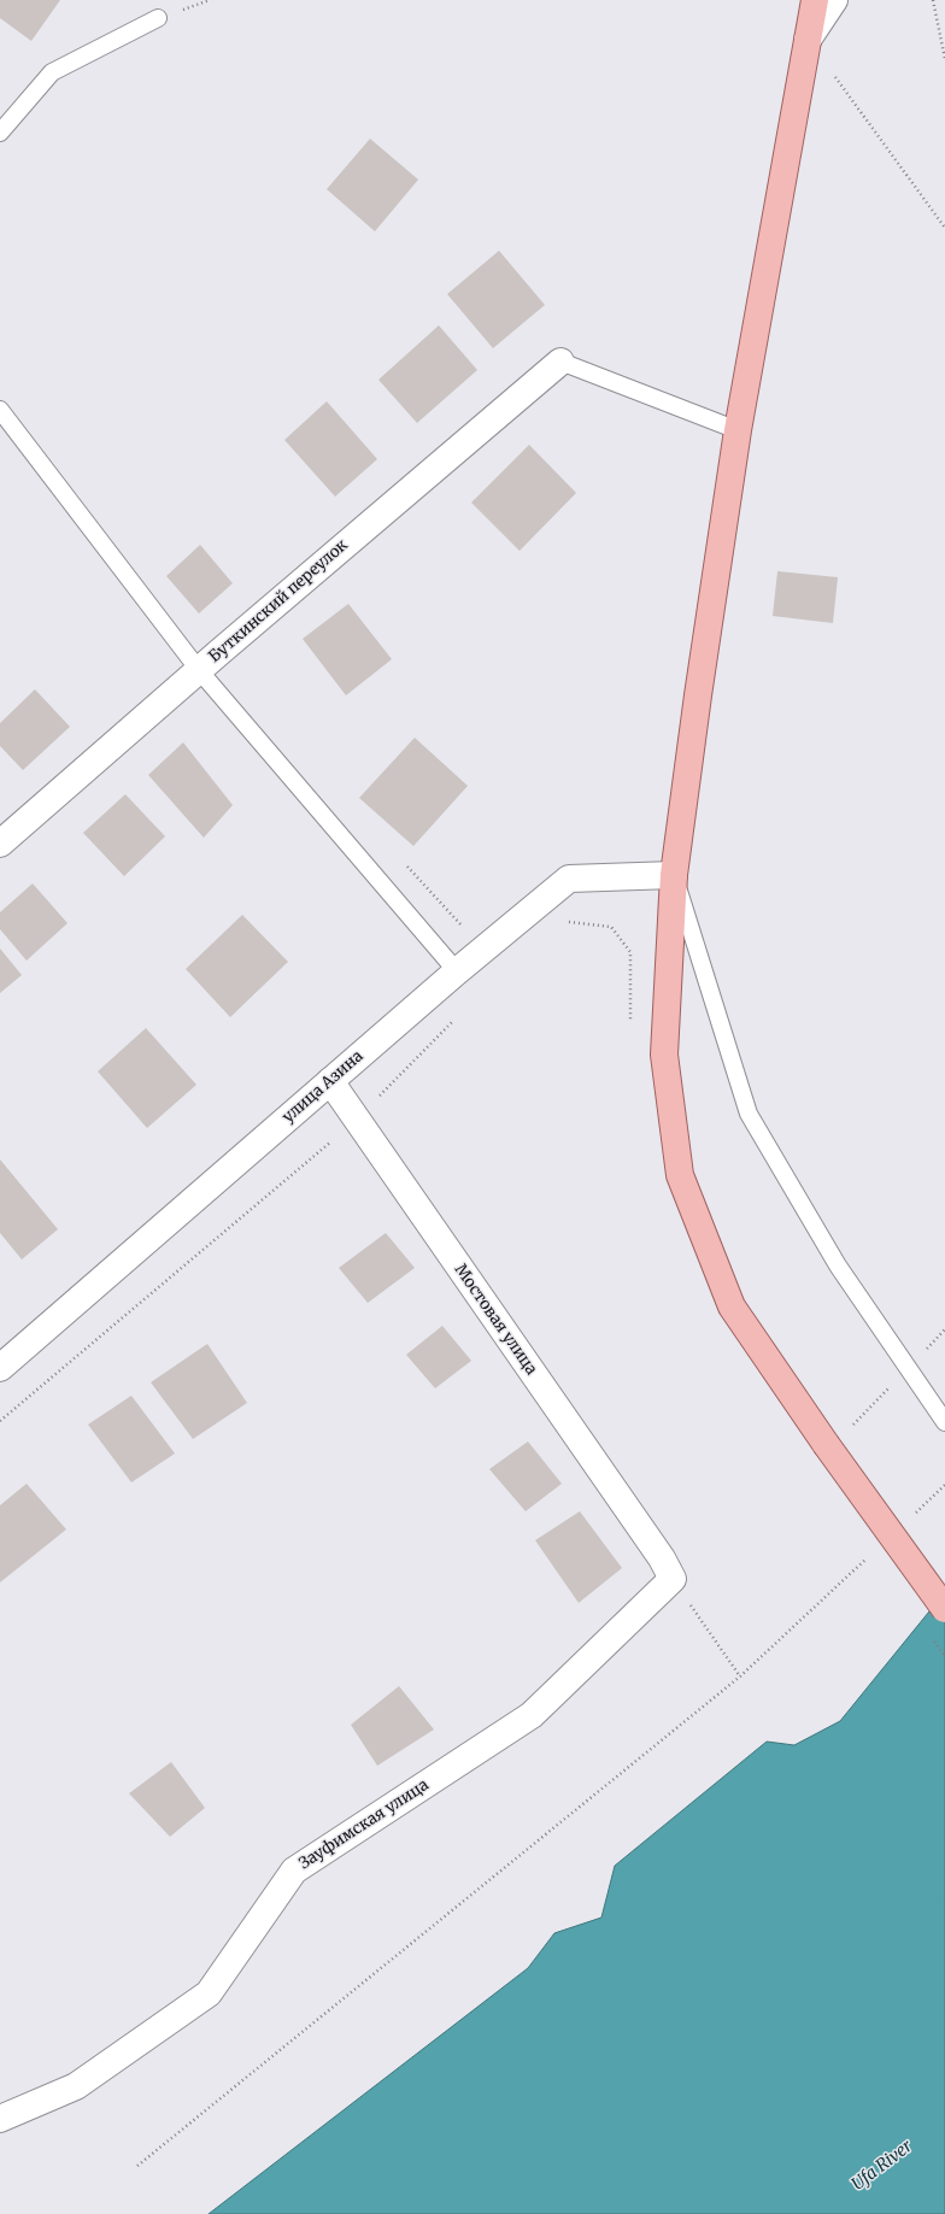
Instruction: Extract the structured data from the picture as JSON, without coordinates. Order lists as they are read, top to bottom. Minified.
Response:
{"streets":{"street":["Буткинский переулок","улица Азина","Мостовая улица","Зауфимская улица"]},"crossings":[["улица Азина","Мостовая улица"],["Мостовая улица","Зауфимская улица"]],"water":["Ufa River"]}
